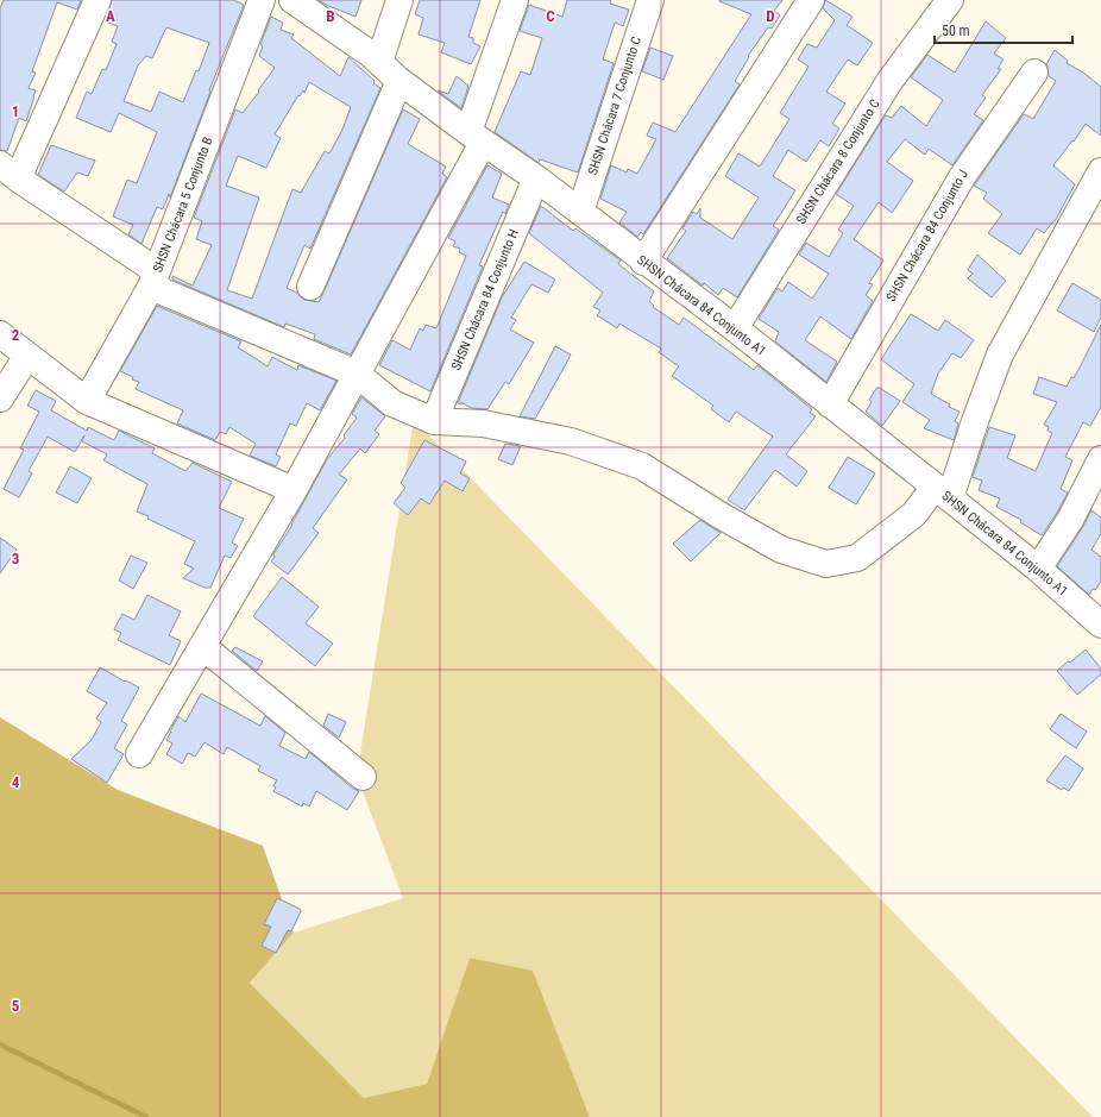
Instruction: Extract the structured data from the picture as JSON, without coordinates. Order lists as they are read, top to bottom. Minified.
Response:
{"streets":{"street":["SHSN Chácara 7 Conjunto C","SHSN Chácara 8 Conjunto C","SHSN Chácara 5 Conjunto B","SHSN Chácara 84 Conjunto J","SHSN Chácara 84 Conjunto H","SHSN Chácara 84 Conjunto A1"]},"crossings":[["SHSN Chácara 7 Conjunto C","SHSN Chácara 84 Conjunto A1"],["SHSN Chácara 8 Conjunto C","SHSN Chácara 84 Conjunto A1"],["SHSN Chácara 84 Conjunto J","SHSN Chácara 84 Conjunto A1"],["SHSN Chácara 84 Conjunto H","SHSN Chácara 84 Conjunto A1"]],"scale_bar":"50 m","grid":{"columns":["A","B","C","D"],"rows":["1","2","3","4","5"]}}
